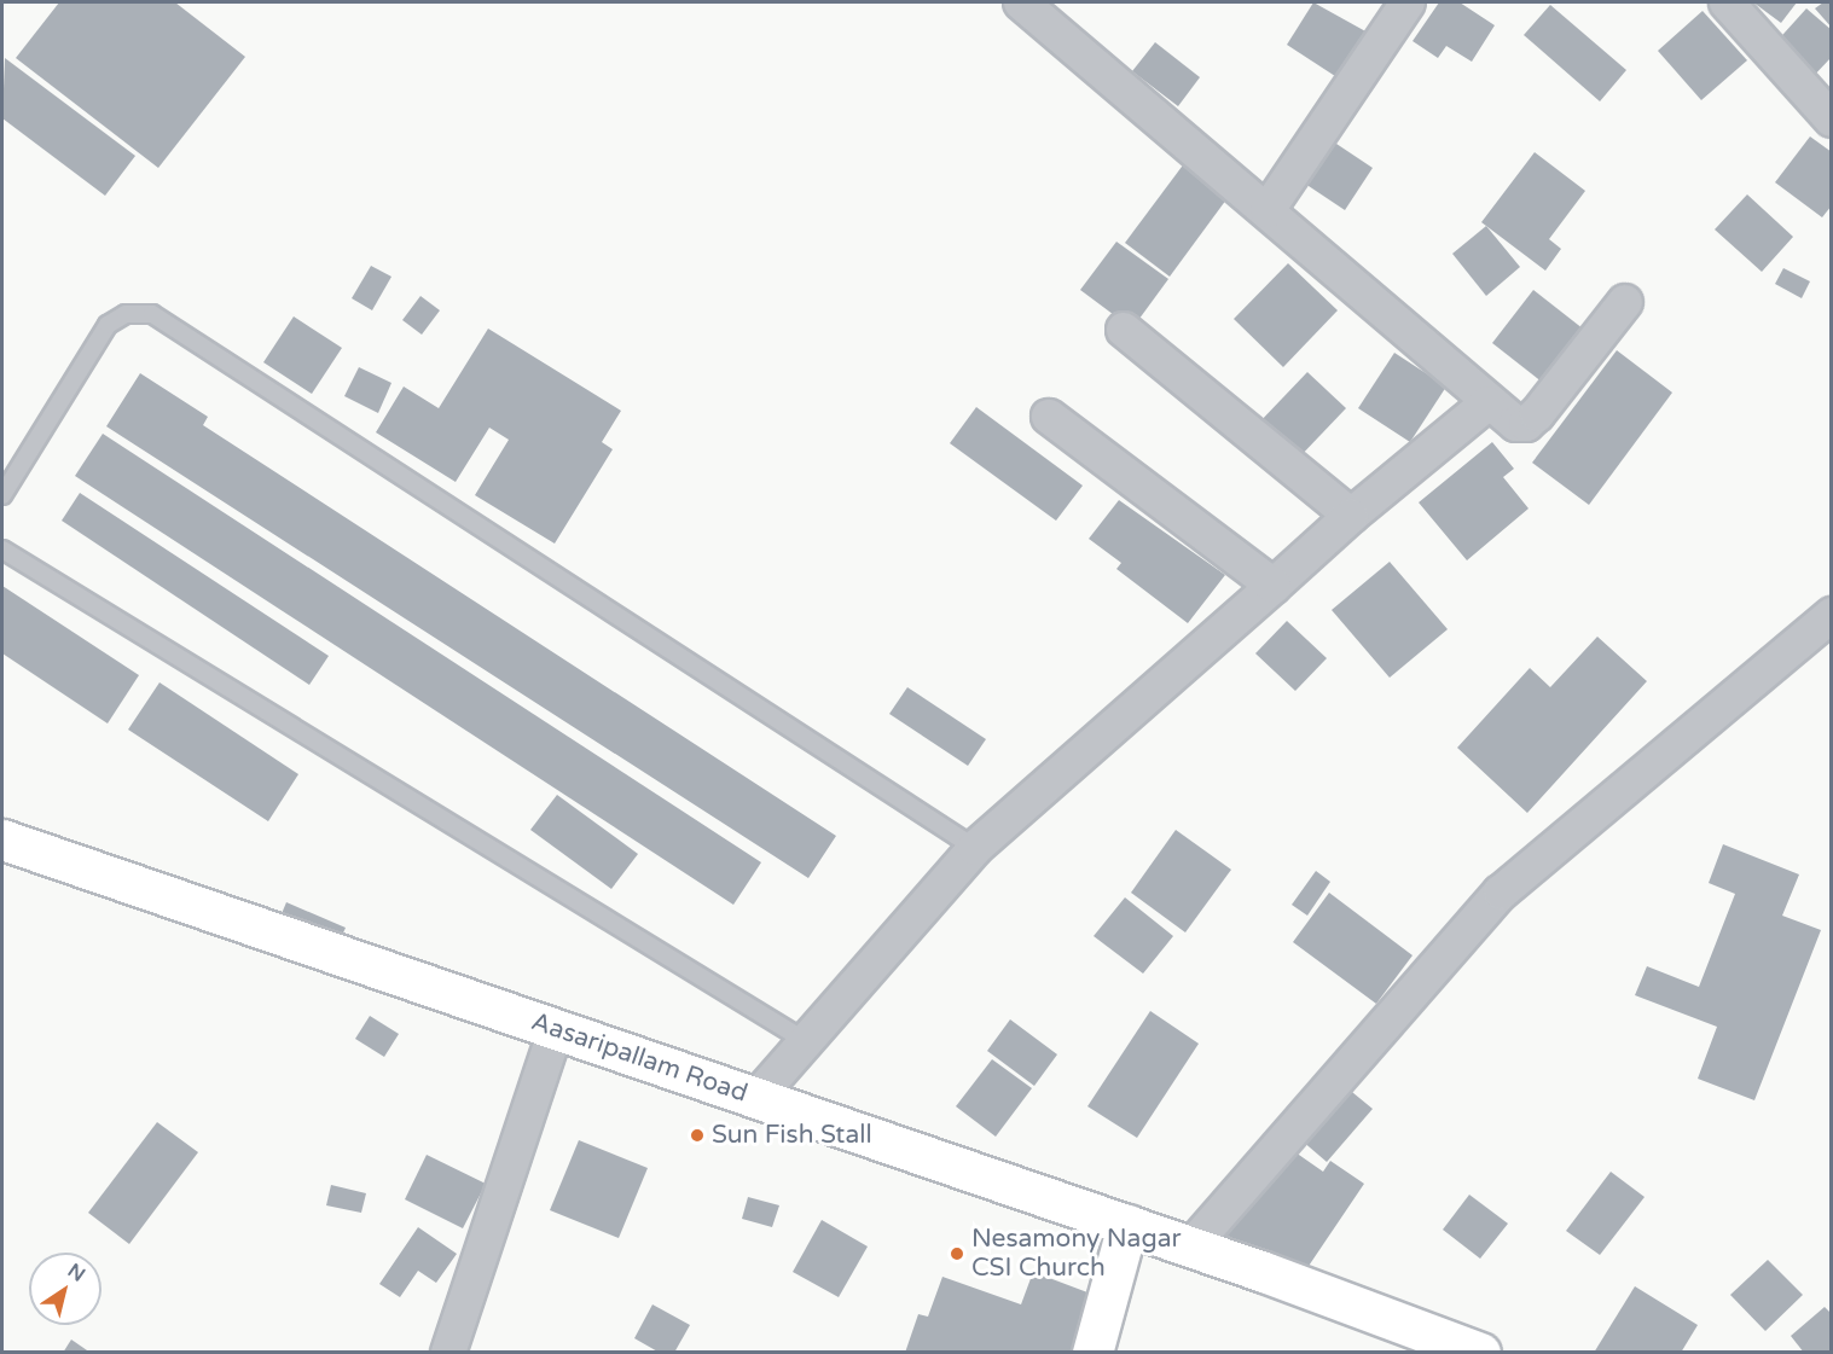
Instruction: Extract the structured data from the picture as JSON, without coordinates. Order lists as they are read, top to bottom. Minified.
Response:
{"streets":{"main road":["Aasaripallam Road"]},"places":["Sun Fish Stall","Nesamony Nagar CSI Church"],"north":"top right"}
